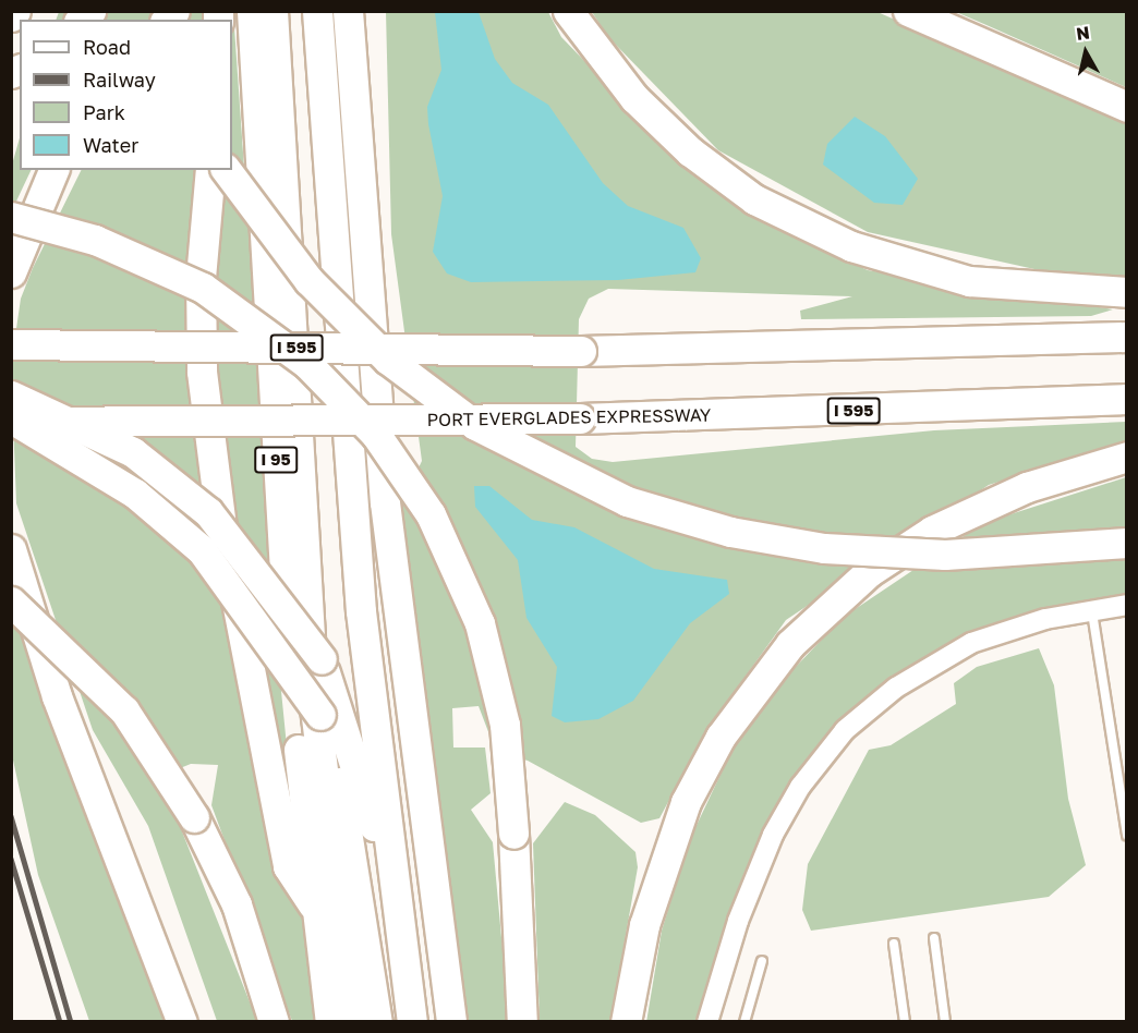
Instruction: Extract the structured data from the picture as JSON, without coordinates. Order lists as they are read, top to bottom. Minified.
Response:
{"streets":{"highway":["I 595","PORT EVERGLADES EXPRESSWAY","I 95"]},"legend":["Road","Railway","Park","Water"],"north":"top"}
